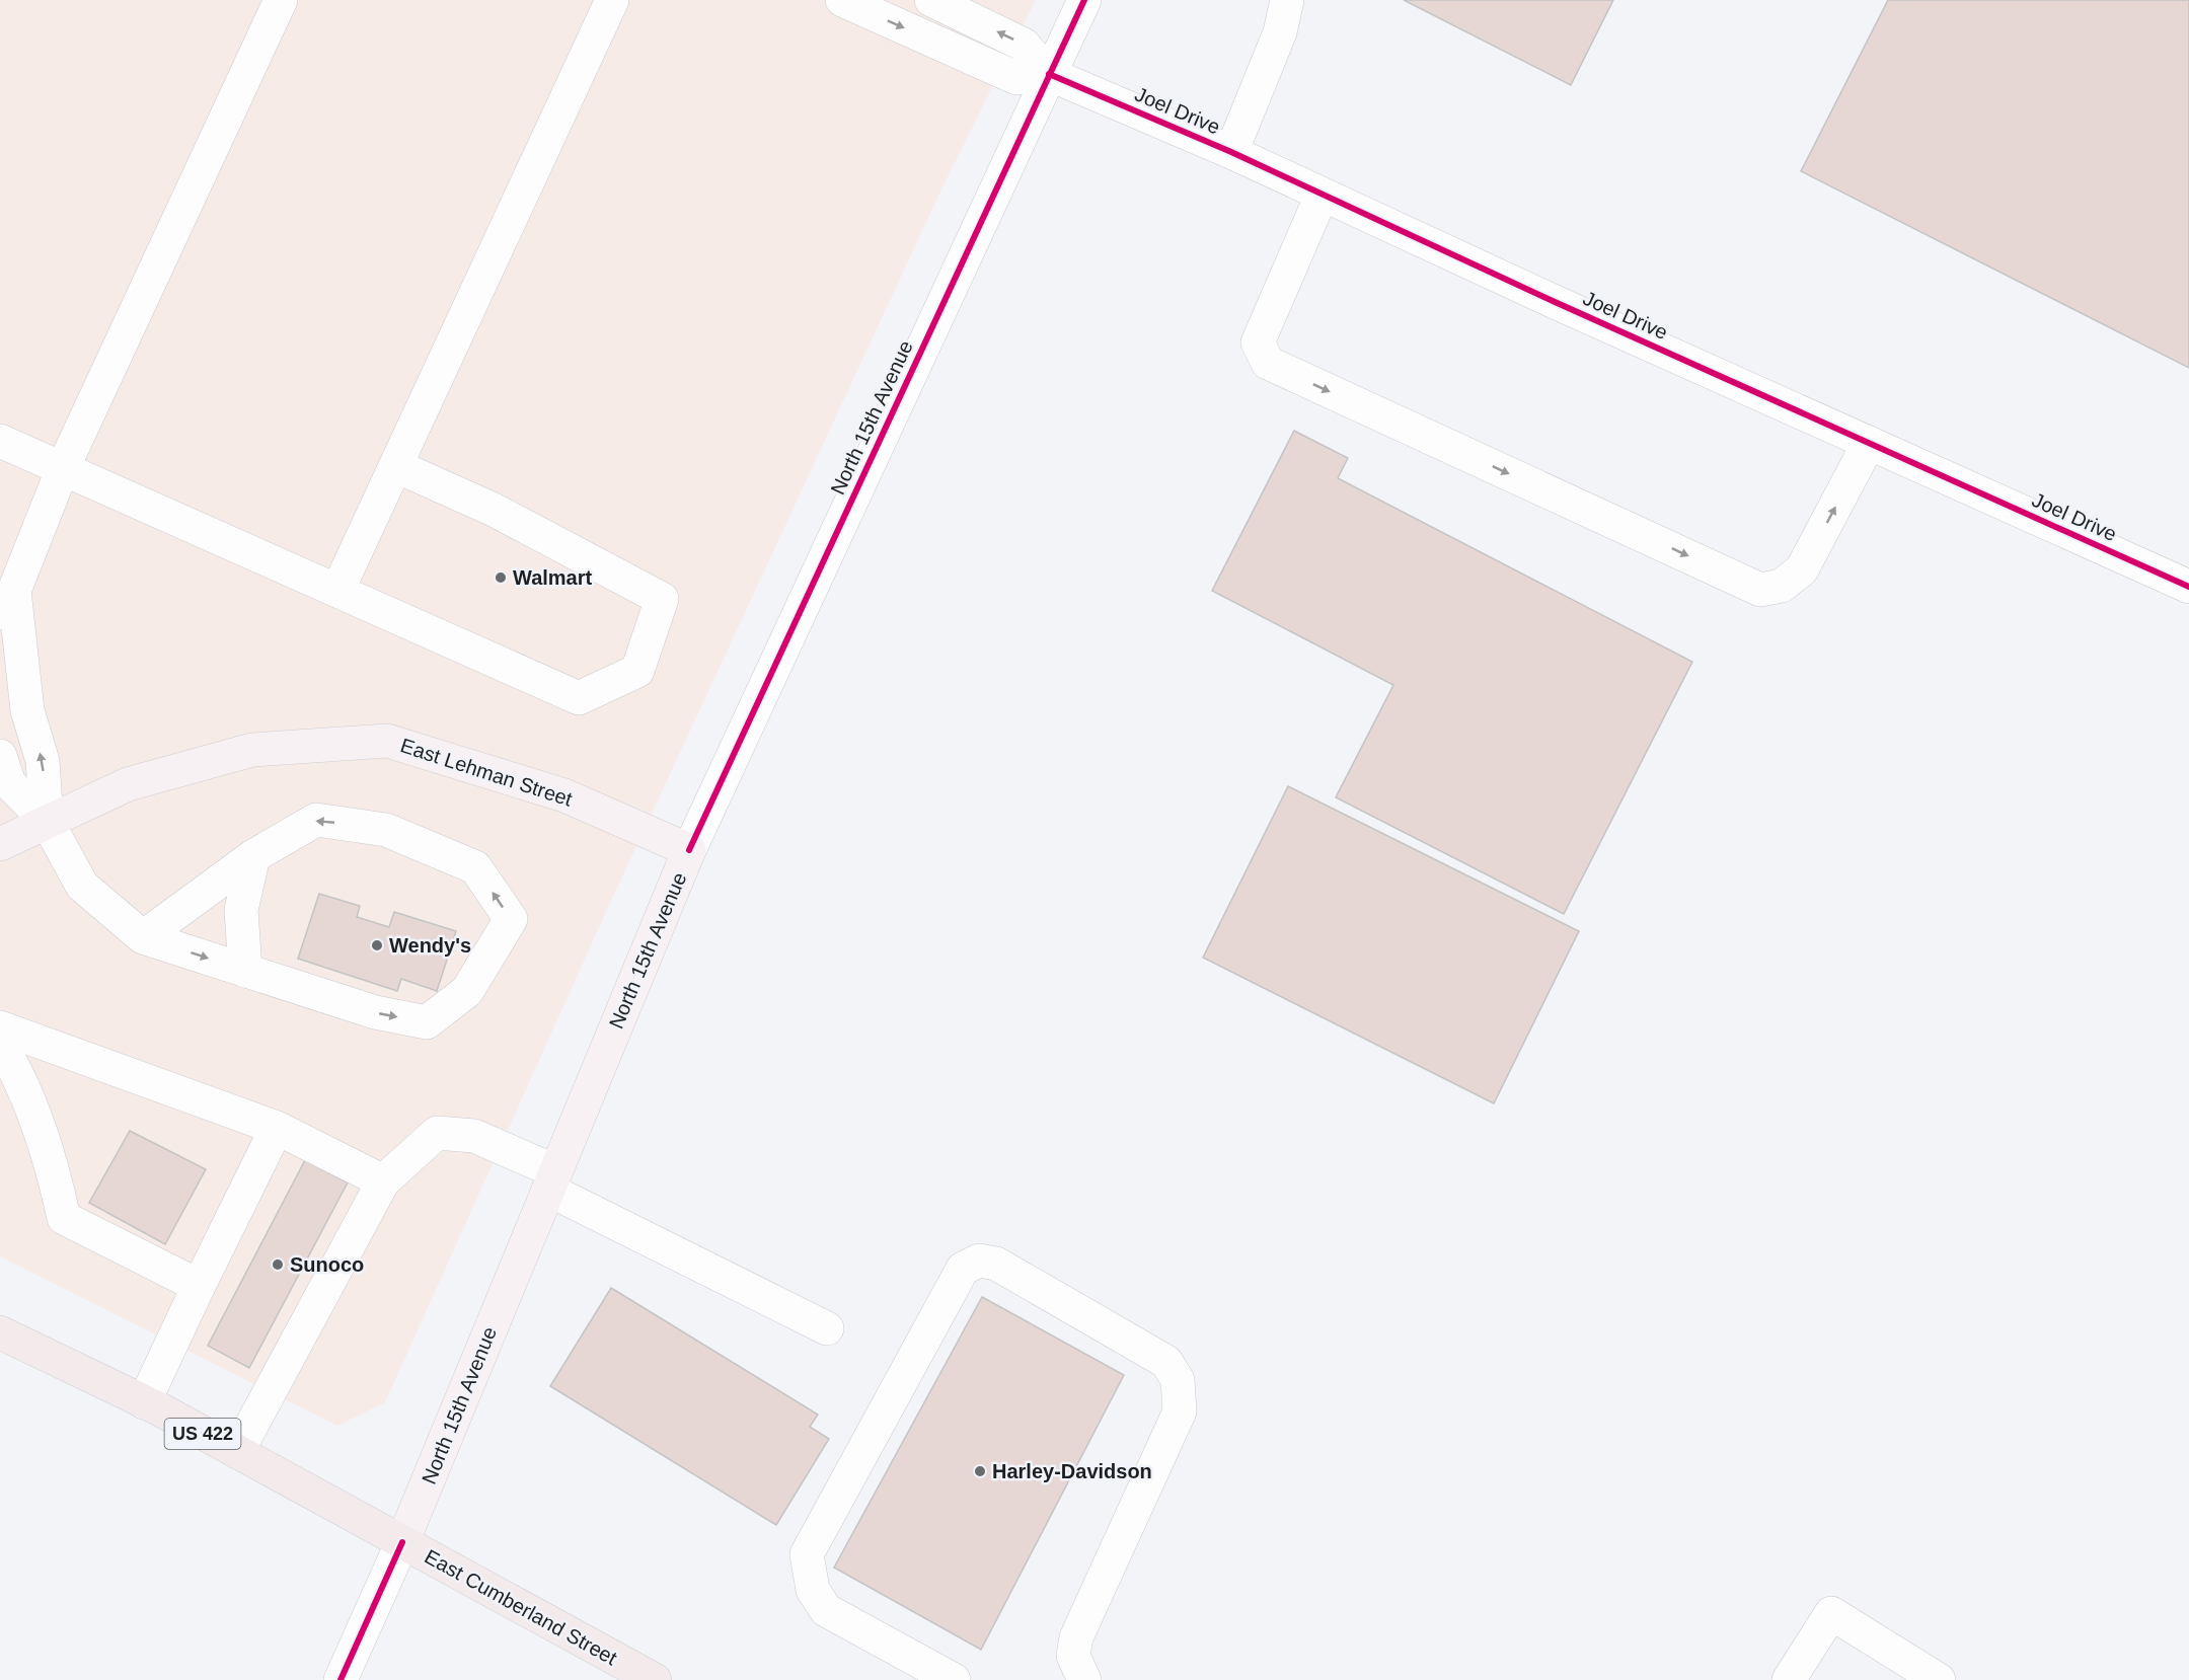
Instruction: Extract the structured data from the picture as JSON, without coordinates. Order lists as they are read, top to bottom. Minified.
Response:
{"streets":{"highway":["US 422","East Cumberland Street"],"main road":["North 15th Avenue","East Lehman Street"],"street":["Joel Drive"]},"crossings":[["Joel Drive","North 15th Avenue"],["North 15th Avenue","East Lehman Street"],["North 15th Avenue","East Cumberland Street"]],"places":["Walmart","Wendy's","Sunoco","Harley-Davidson"]}
